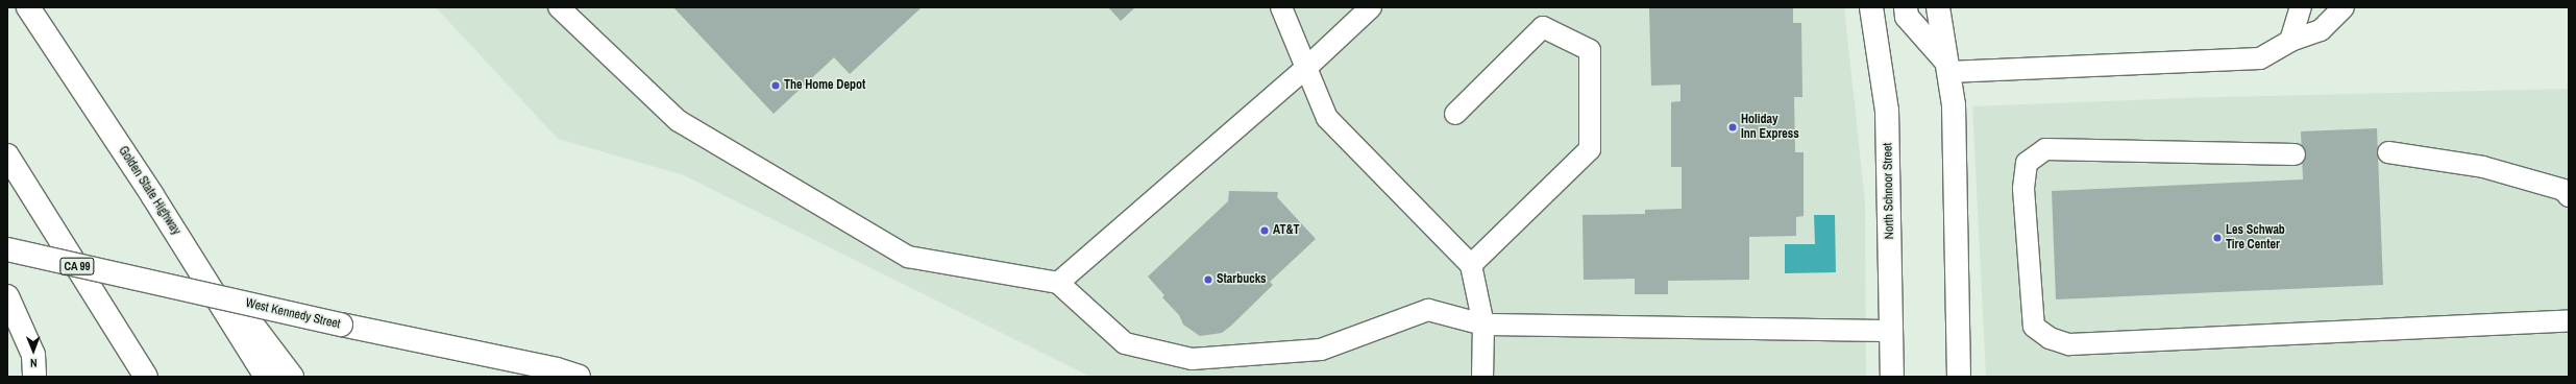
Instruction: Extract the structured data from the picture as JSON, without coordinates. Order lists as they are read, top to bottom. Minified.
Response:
{"streets":{"main road":["Golden State Highway","North Schnoor Street","CA 99","West Kennedy Street"]},"places":["The Home Depot","Holiday Inn Express","AT&T","Les Schwab Tire Center","Starbucks"],"north":"bottom"}
